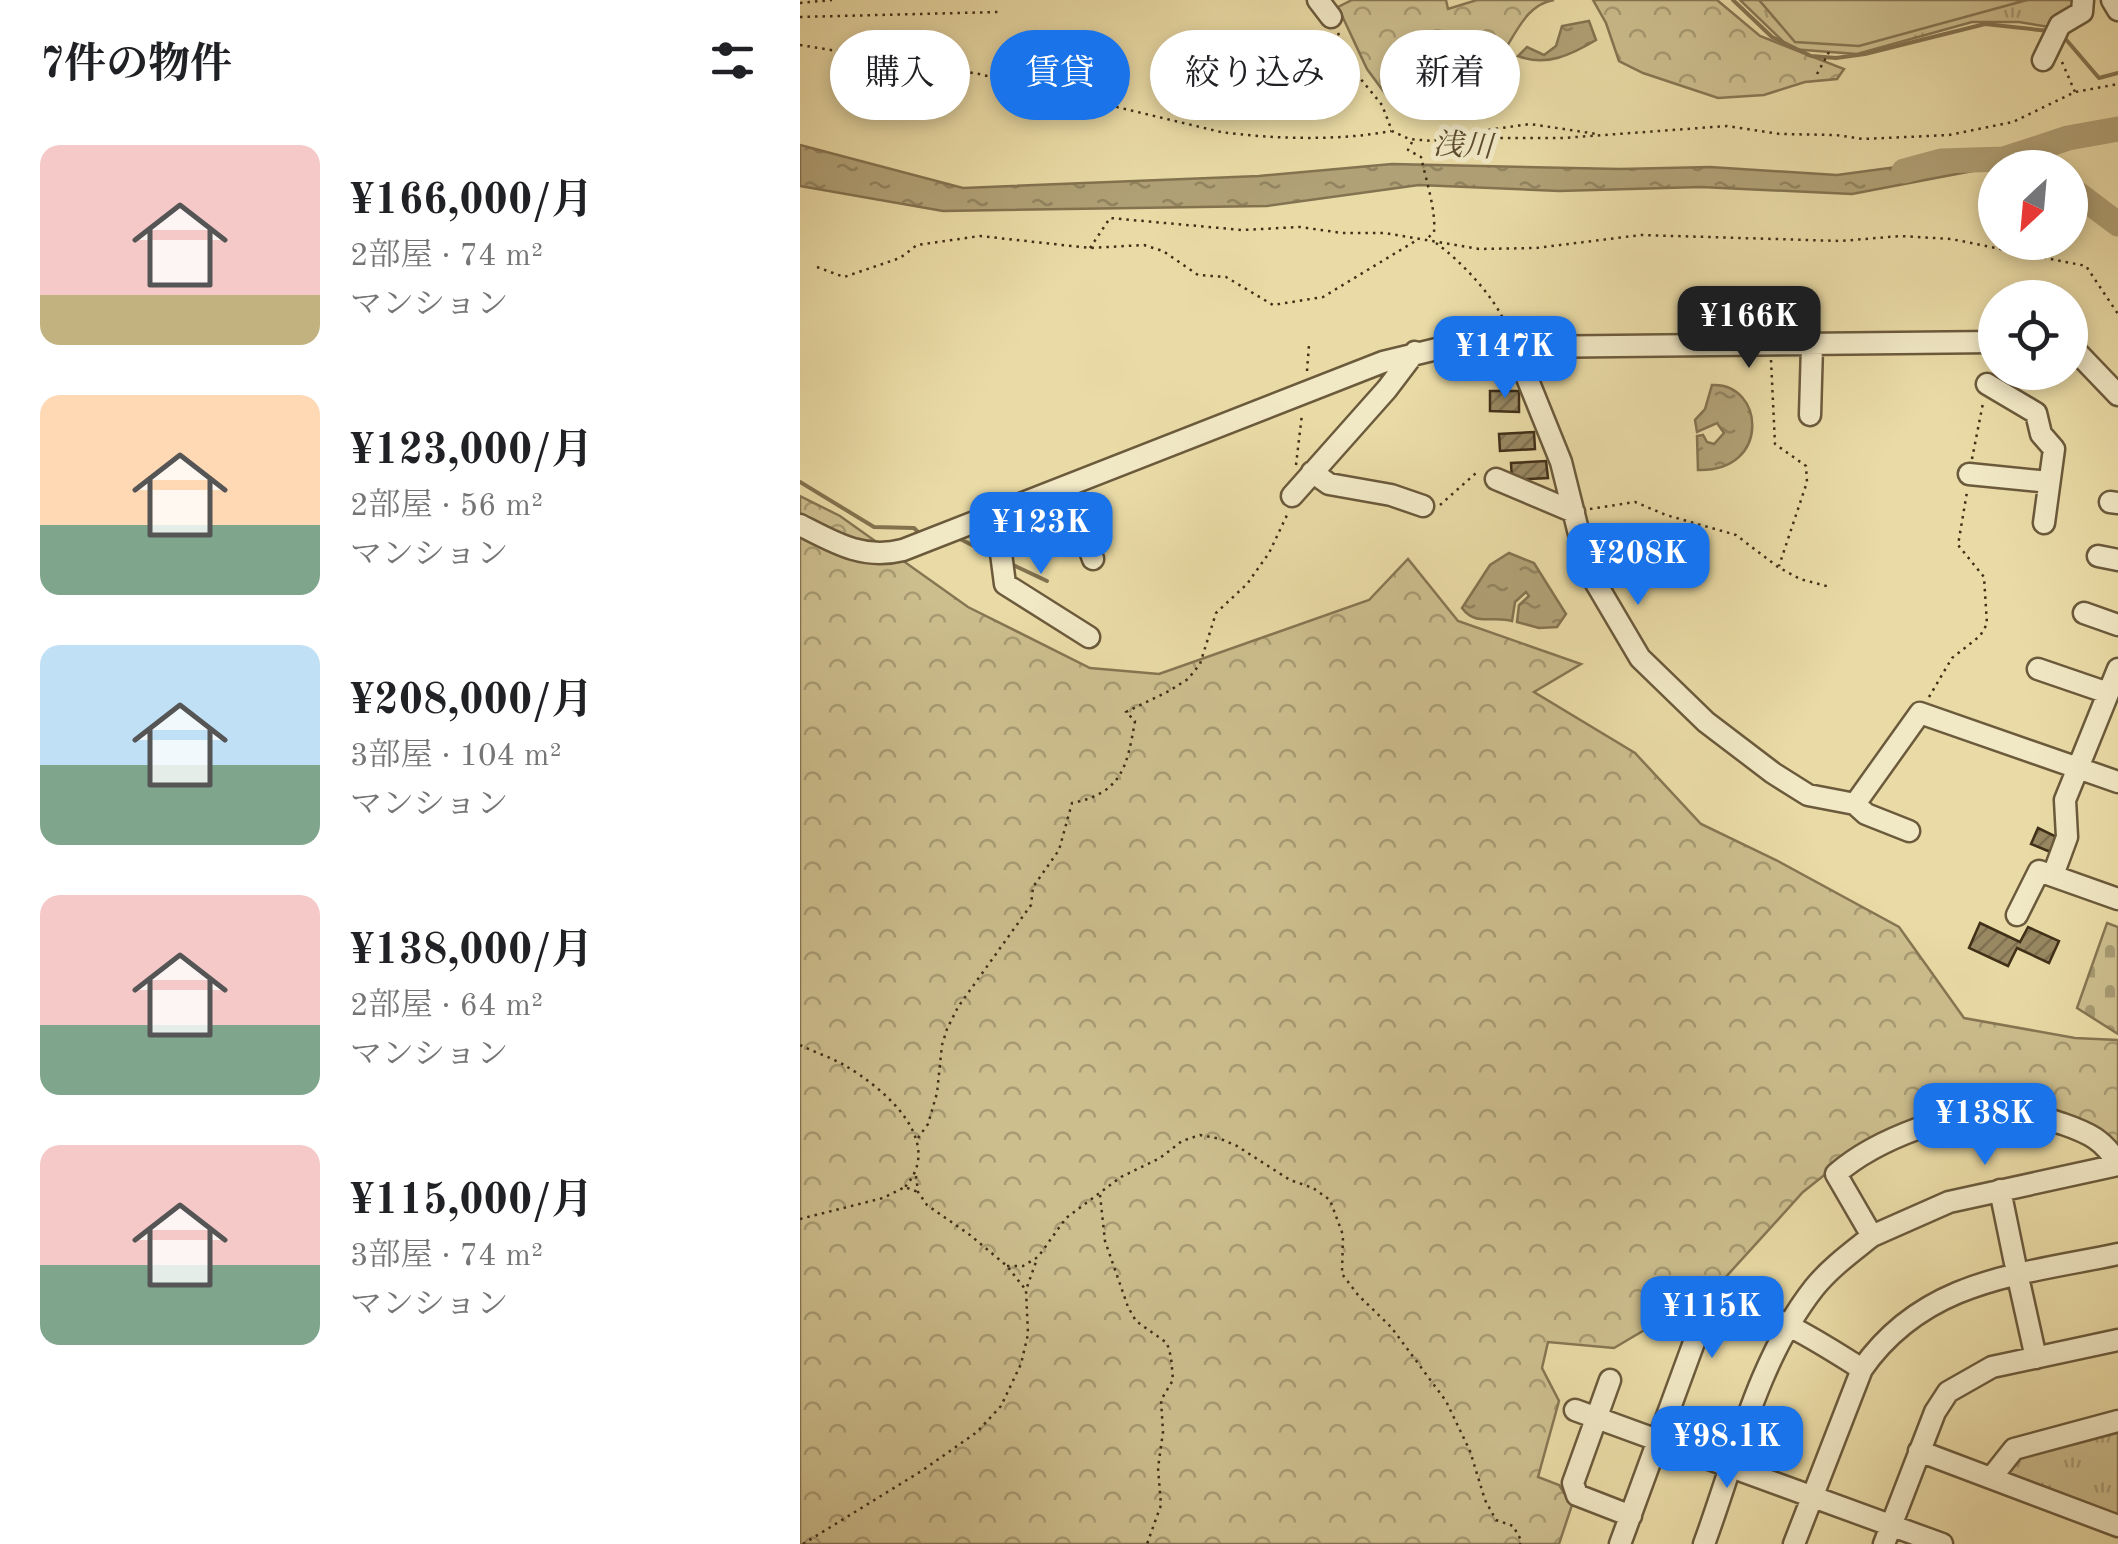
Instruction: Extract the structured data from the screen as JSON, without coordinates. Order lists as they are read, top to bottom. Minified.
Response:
{"water":["浅川"],"north":"bottom left","page":{"heading":"7件の物件","chip":["購入","賃貸","絞り込み","新着"],"list":[{"name":"¥166,000/月","note":"2部屋 · 74 m² · マンション"},{"name":"¥123,000/月","note":"2部屋 · 56 m² · マンション"},{"name":"¥208,000/月","note":"3部屋 · 104 m² · マンション"},{"name":"¥138,000/月","note":"2部屋 · 64 m² · マンション"},{"name":"¥115,000/月","note":"3部屋 · 74 m² · マンション"}],"price":["¥166K","¥147K","¥123K","¥208K","¥138K","¥115K","¥98.1K"]}}
